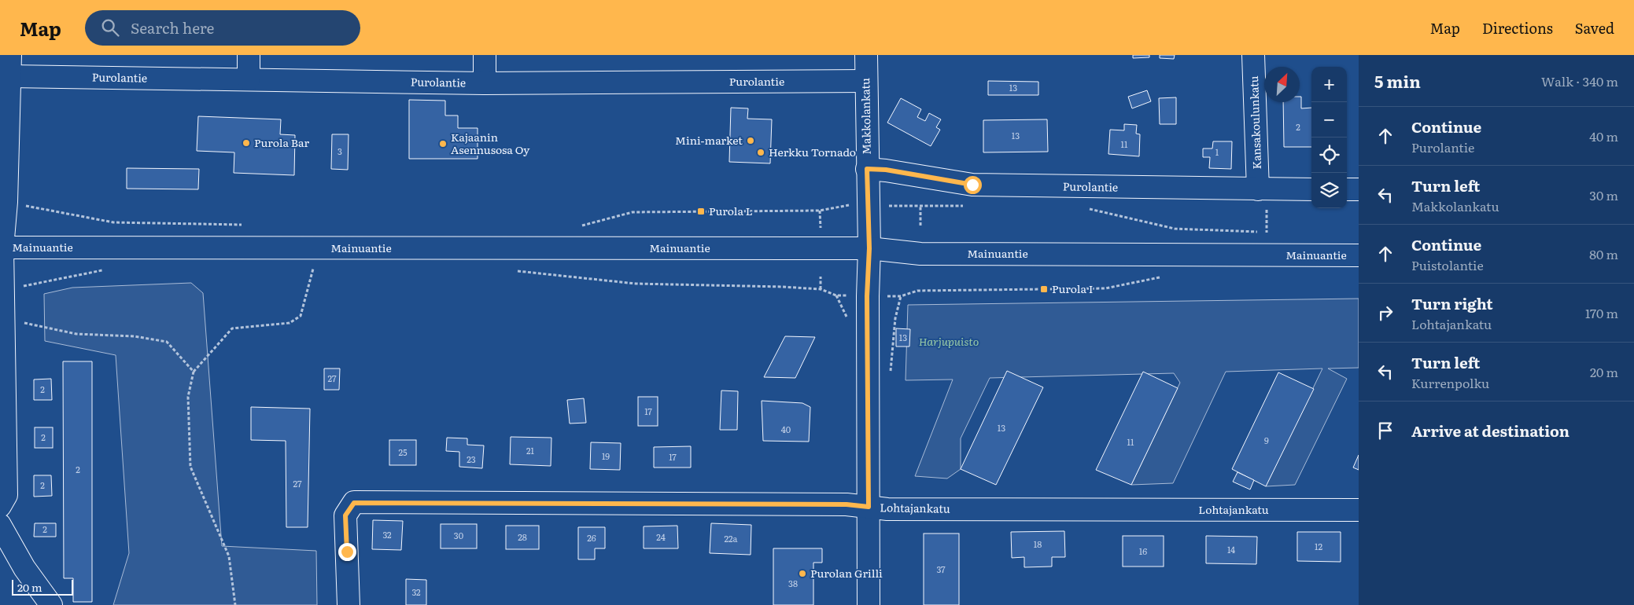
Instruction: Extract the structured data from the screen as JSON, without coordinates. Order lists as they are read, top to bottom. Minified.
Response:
{"streets":{"street":["Purolantie","Makkolankatu","Kansakoulunkatu","Mainuantie","Lohtajankatu"]},"crossings":[["Purolantie","Makkolankatu"],["Purolantie","Kansakoulunkatu"],["Makkolankatu","Mainuantie"],["Makkolankatu","Lohtajankatu"]],"parks":["Harjupuisto"],"places":{"other":["Mini-market","Purola Bar","Kajaanin Asennusosa Oy","Herkku Tornado","Purolan Grilli"],"transit":["Purola L","Purola I"]},"house_numbers":["13","2","13","11","3","1","13","27","2","17","13","40","2","9","11","21","25","19","17","23","2","27","2","2","32","30","28","24","26","22a","18","12","14","16","37","38","32"],"scale_bar":"20 m","north":"top right","page":{"header":"Map","search":"Search here","nav":["Map","Directions","Saved"],"heading":["5 min","Walk · 340 m"],"map_buttons":["+","−"],"list":[["Continue","Purolantie","40 m"],["Turn left","Makkolankatu","30 m"],["Continue","Puistolantie","80 m"],["Turn right","Lohtajankatu","170 m"],["Turn left","Kurrenpolku","20 m"],"Arrive at destination"],"scale":"20 m"}}
